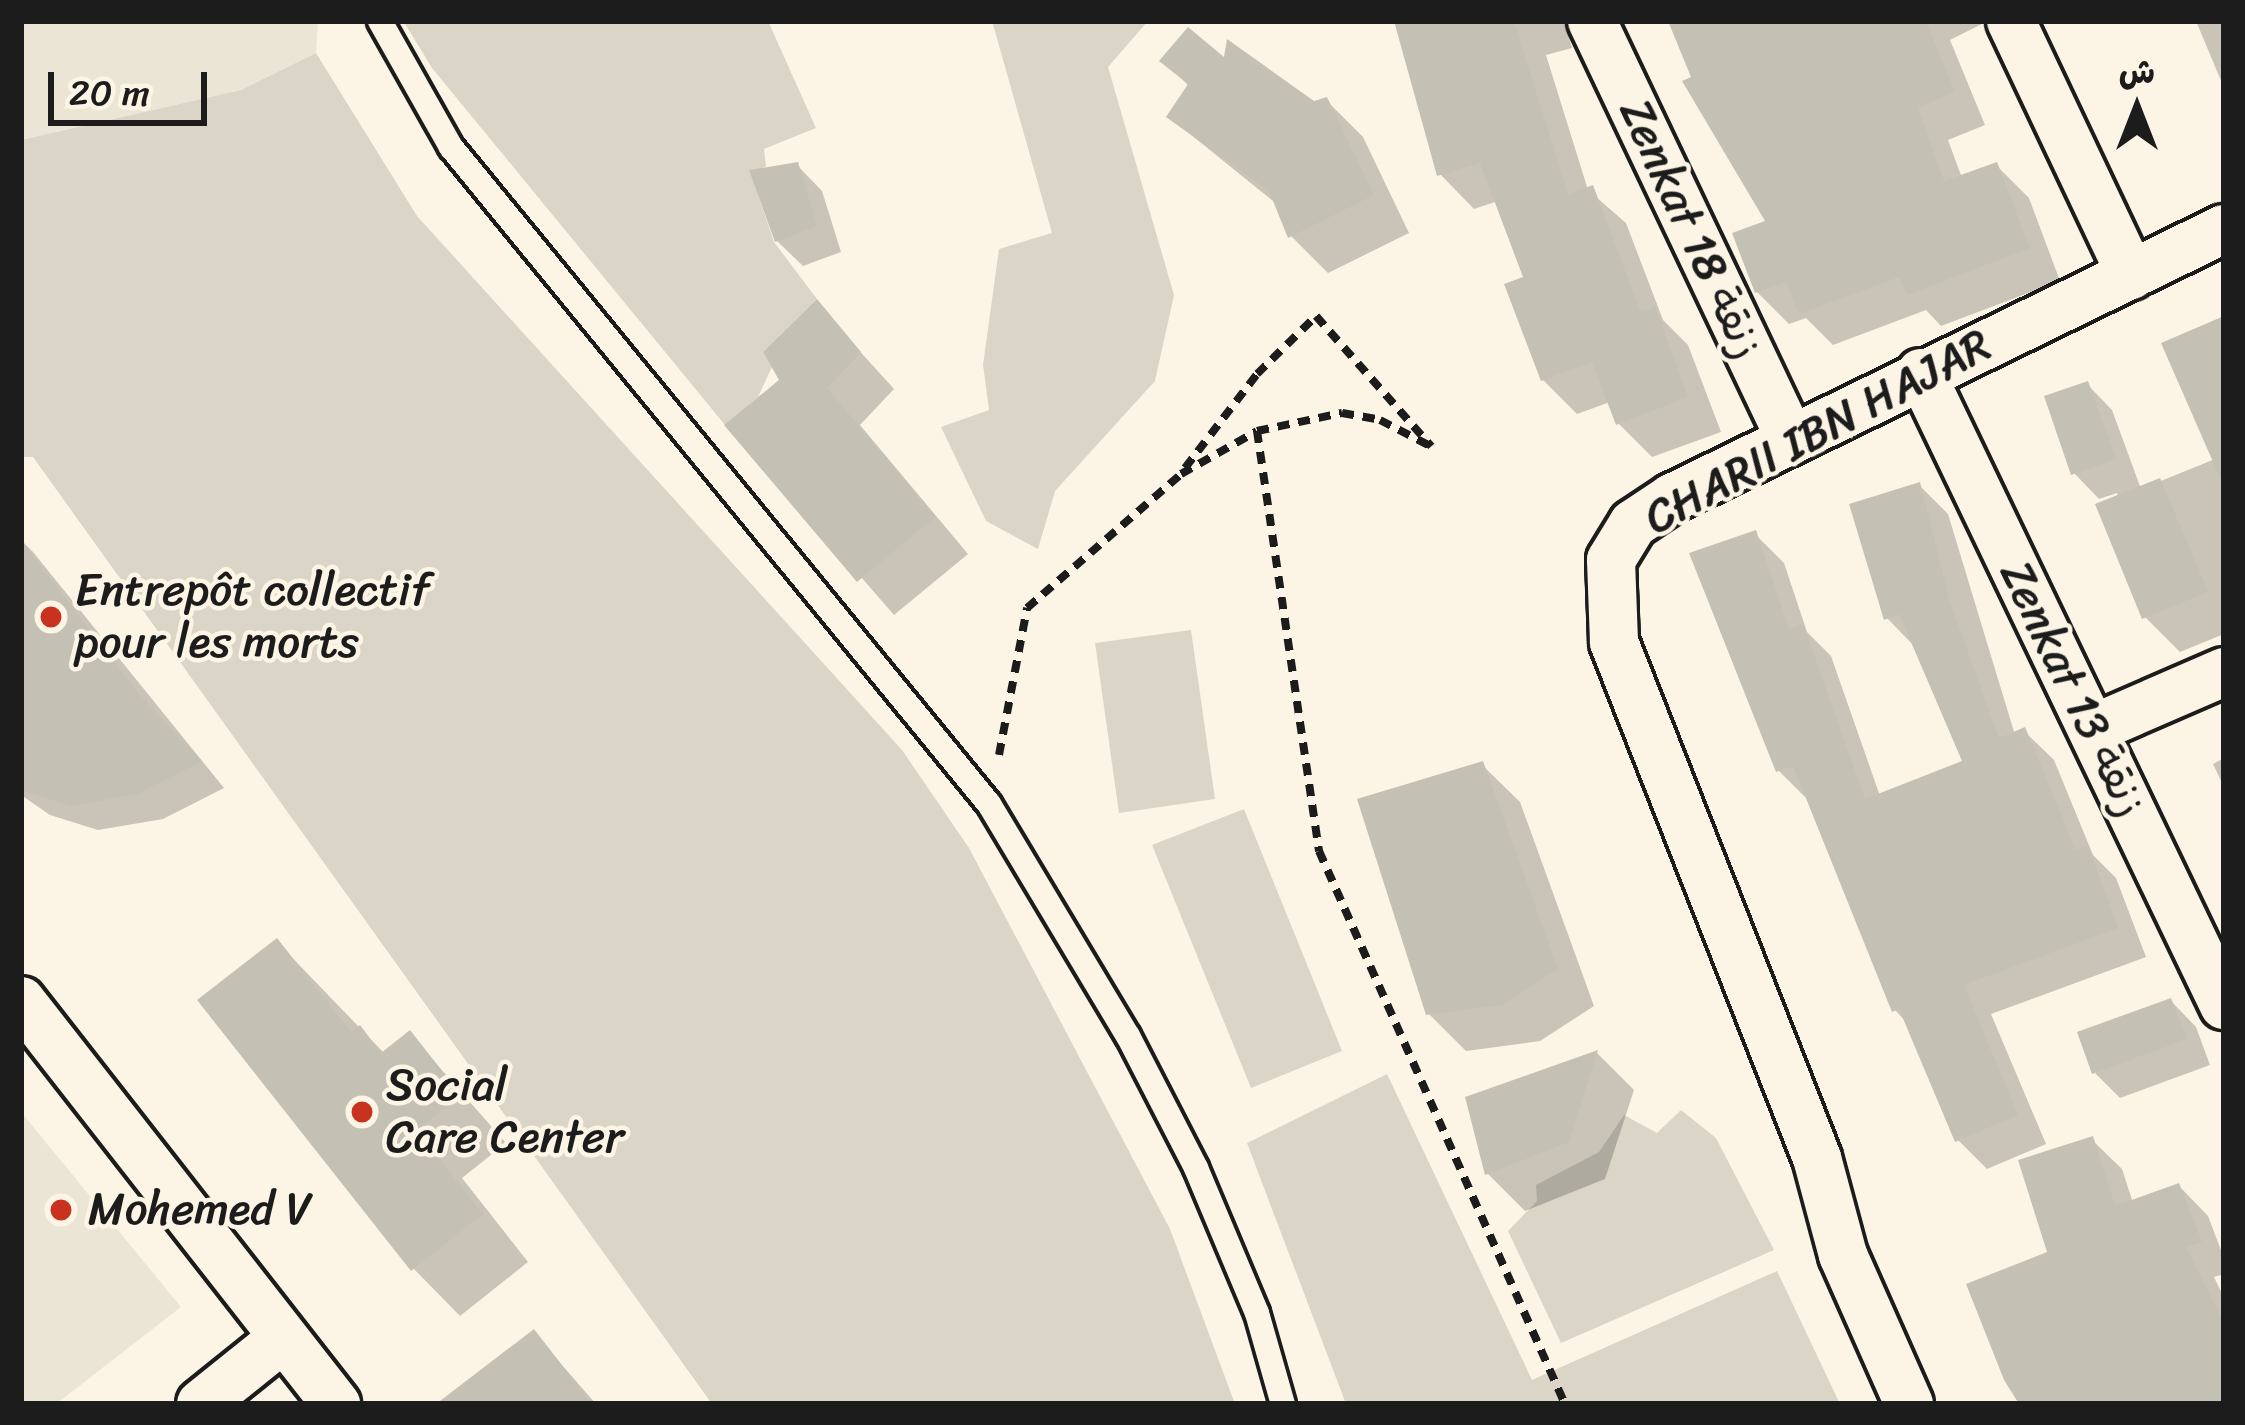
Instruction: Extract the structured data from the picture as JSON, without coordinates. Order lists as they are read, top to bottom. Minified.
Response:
{"streets":{"street":["Zenkat 18 زنقة","CHARII IBN HAJAR","Zenkat 13 زنقة"]},"crossings":[["Zenkat 18 زنقة","CHARII IBN HAJAR"],["CHARII IBN HAJAR","Zenkat 13 زنقة"]],"places":["Entrepôt collectif pour les morts","Social Care Center","Mohemed V"],"scale_bar":"20 m","north":"top"}
